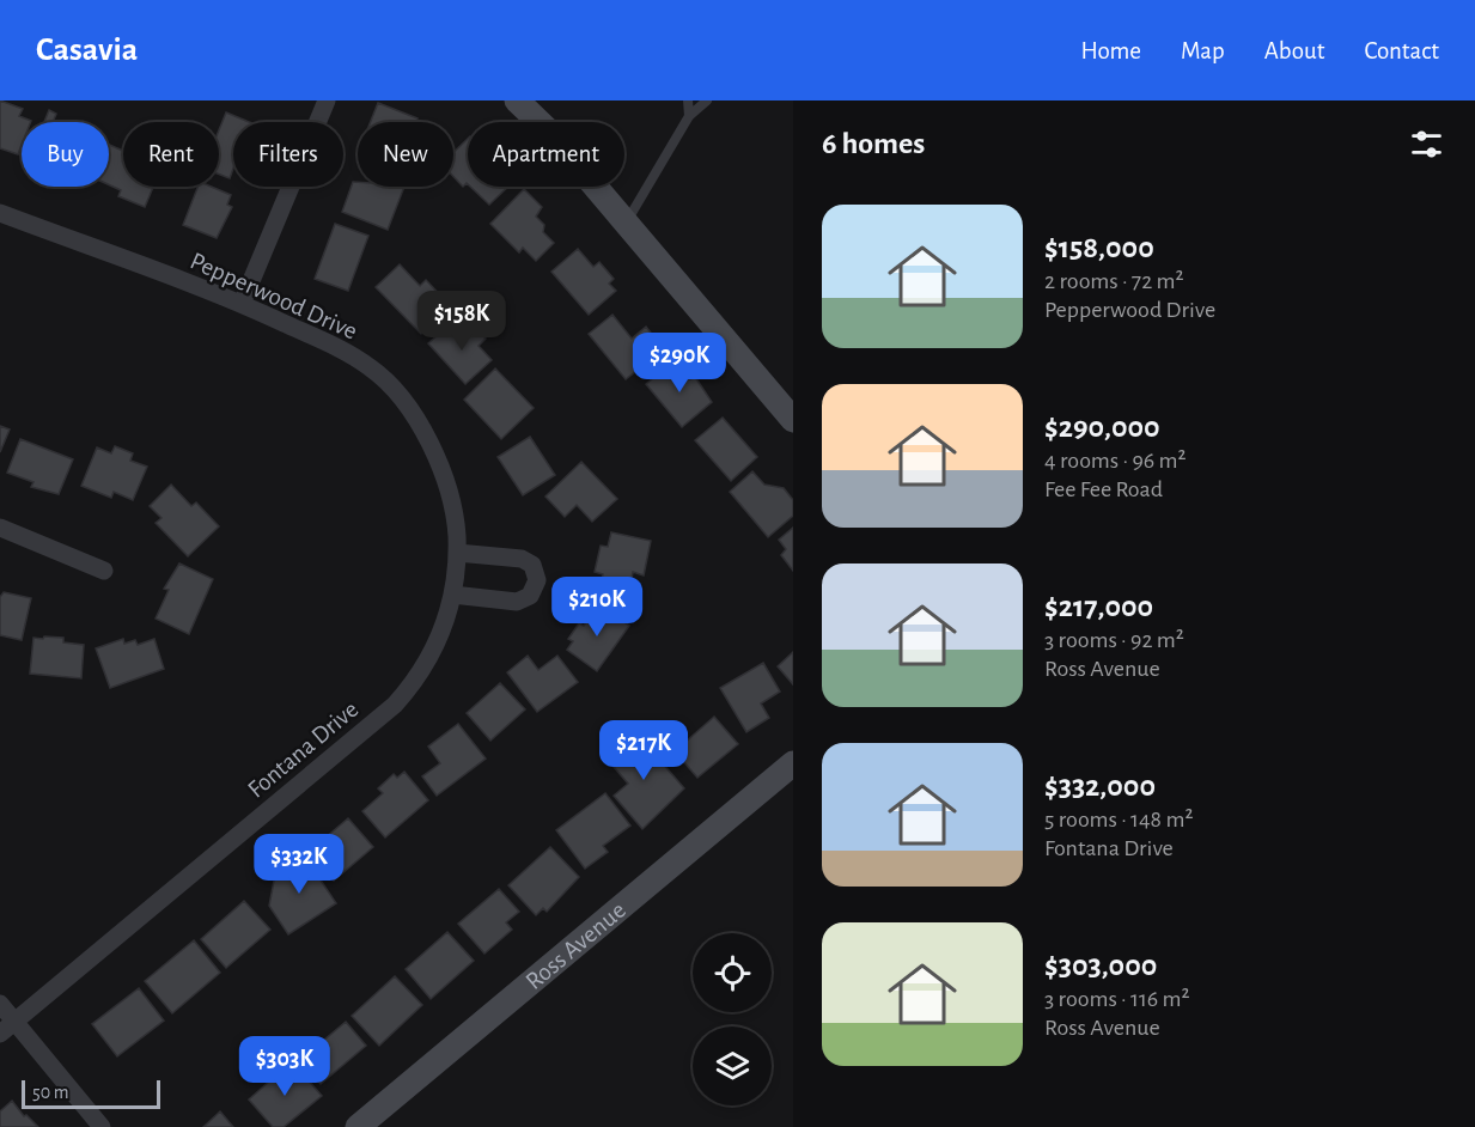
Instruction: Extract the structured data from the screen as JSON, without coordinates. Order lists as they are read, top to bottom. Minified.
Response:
{"streets":{"street":["Pepperwood Drive","Fontana Drive","Ross Avenue"]},"crossings":[["Pepperwood Drive","Fontana Drive"]],"scale_bar":"50 m","page":{"header":"Casavia","nav":["Home","Map","About","Contact"],"heading":"6 homes","chip":["Buy","Rent","Filters","New","Apartment"],"list":[{"name":"$158,000","note":"2 rooms · 72 m² · Pepperwood Drive"},{"name":"$290,000","note":"4 rooms · 96 m² · Fee Fee Road"},{"name":"$217,000","note":"3 rooms · 92 m² · Ross Avenue"},{"name":"$332,000","note":"5 rooms · 148 m² · Fontana Drive"},{"name":"$303,000","note":"3 rooms · 116 m² · Ross Avenue"}],"price":["$158K","$290K","$210K","$217K","$332K","$303K"],"scale":"50 m"}}
